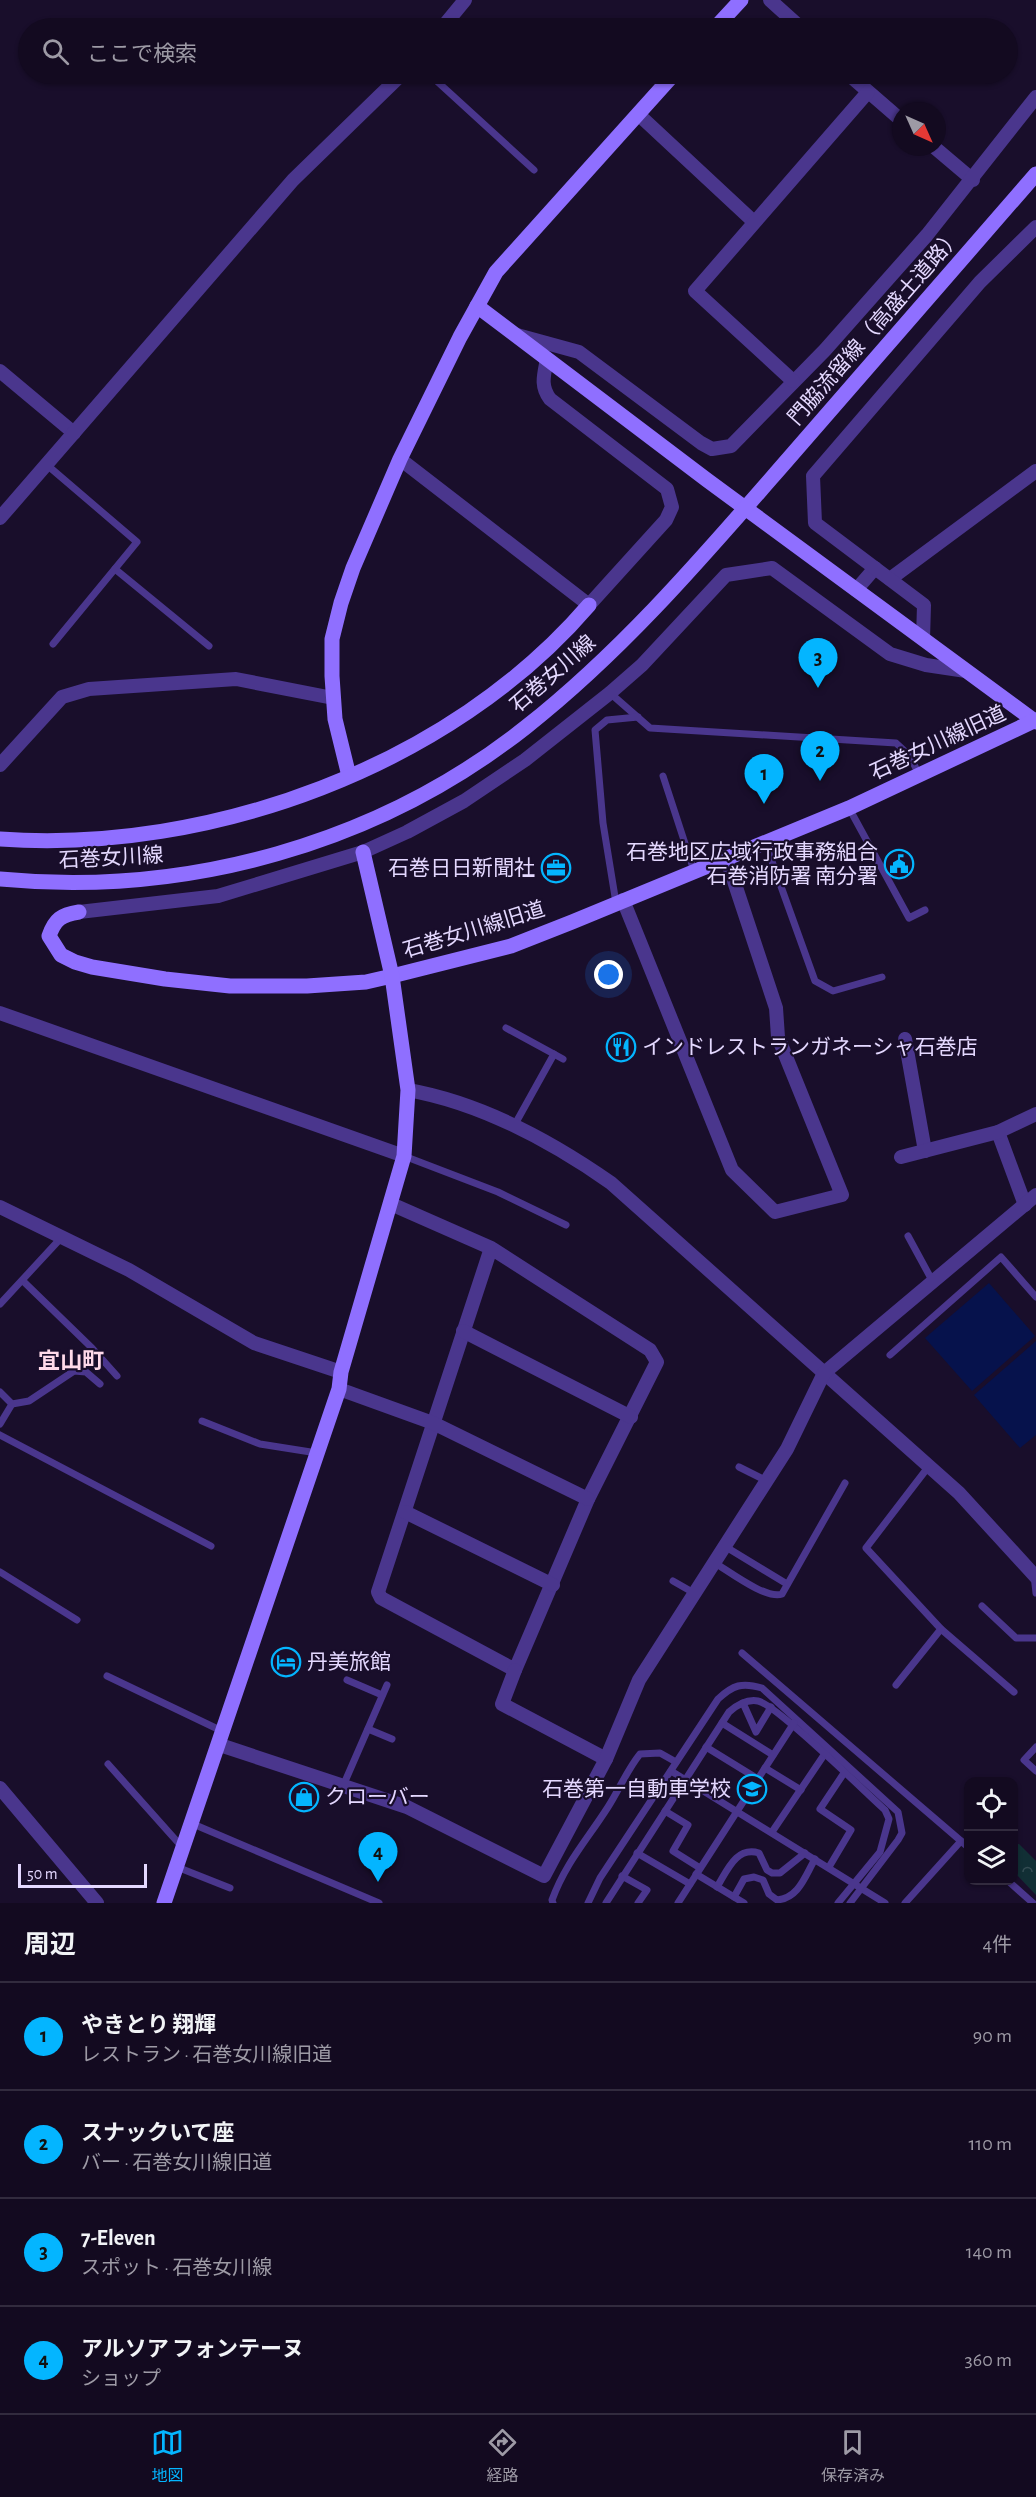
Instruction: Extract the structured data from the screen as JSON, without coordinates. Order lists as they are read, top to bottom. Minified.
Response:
{"streets":{"street":["門脇流留線（高盛土道路）","石巻女川線","石巻女川線旧道"]},"crossings":[["門脇流留線（高盛土道路）","石巻女川線"]],"districts":["宜山町"],"places":{"public building":["石巻地区広域行政事務組合 石巻消防署 南分署"],"office":["石巻日日新聞社"],"restaurant":["インドレストランガネーシャ石巻店"],"hotel":["丹美旅館"],"school or university":["石巻第一自動車学校"],"shop":["クローバー"]},"scale_bar":"50 m","north":"bottom right","page":{"search":"ここで検索","pins":["3","2","1","4"],"scale":"50 m","heading":["周辺","4件"],"list":[{"mark":"1","name":"やきとり 翔輝","note":"レストラン · 石巻女川線旧道","value":"90 m"},{"mark":"2","name":"スナックいて座","note":"バー · 石巻女川線旧道","value":"110 m"},{"mark":"3","name":"7-Eleven","note":"スポット · 石巻女川線","value":"140 m"},{"mark":"4","name":"アルソア フォンテーヌ","note":"ショップ","value":"360 m"}],"nav":["地図","経路","保存済み"]}}
